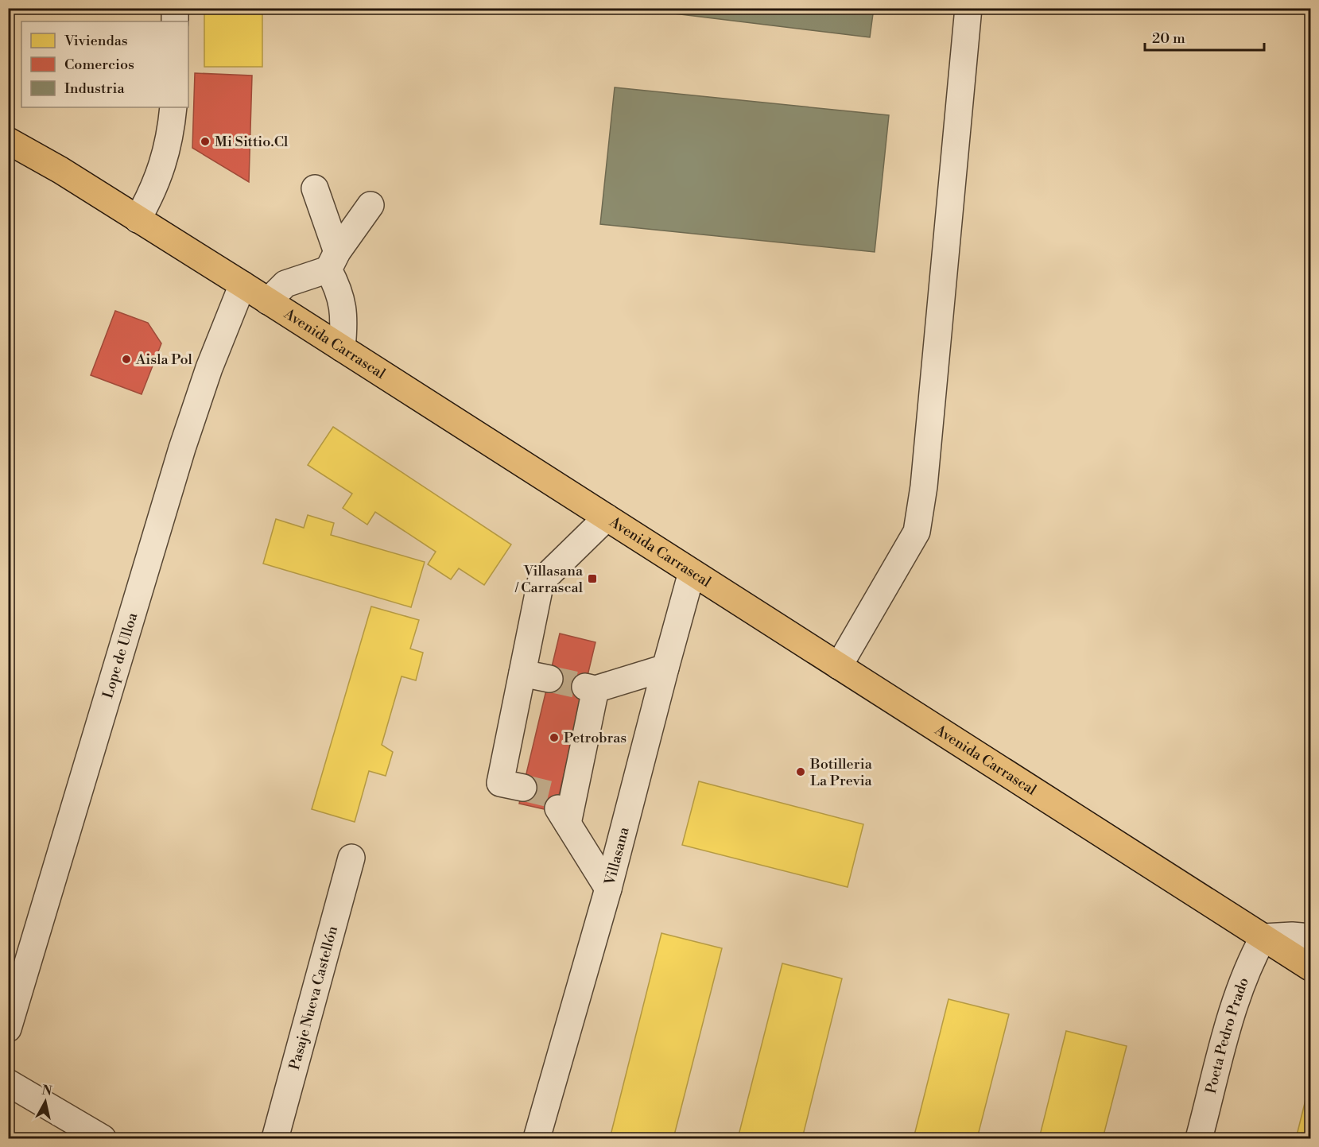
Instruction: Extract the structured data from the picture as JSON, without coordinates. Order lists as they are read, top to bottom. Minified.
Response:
{"streets":{"main road":["Avenida Carrascal"],"street":["Lope de Ulloa","Villasana","Pasaje Nueva Castellón","Poeta Pedro Prado"]},"crossings":[["Avenida Carrascal","Lope de Ulloa"],["Avenida Carrascal","Villasana"],["Avenida Carrascal","Poeta Pedro Prado"]],"places":{"other":["Mi Sittio.Cl","Aisla Pol","Petrobras","Botilleria La Previa"],"transit":["Villasana / Carrascal"]},"legend":["Viviendas","Comercios","Industria"],"scale_bar":"20 m","north":"top"}
